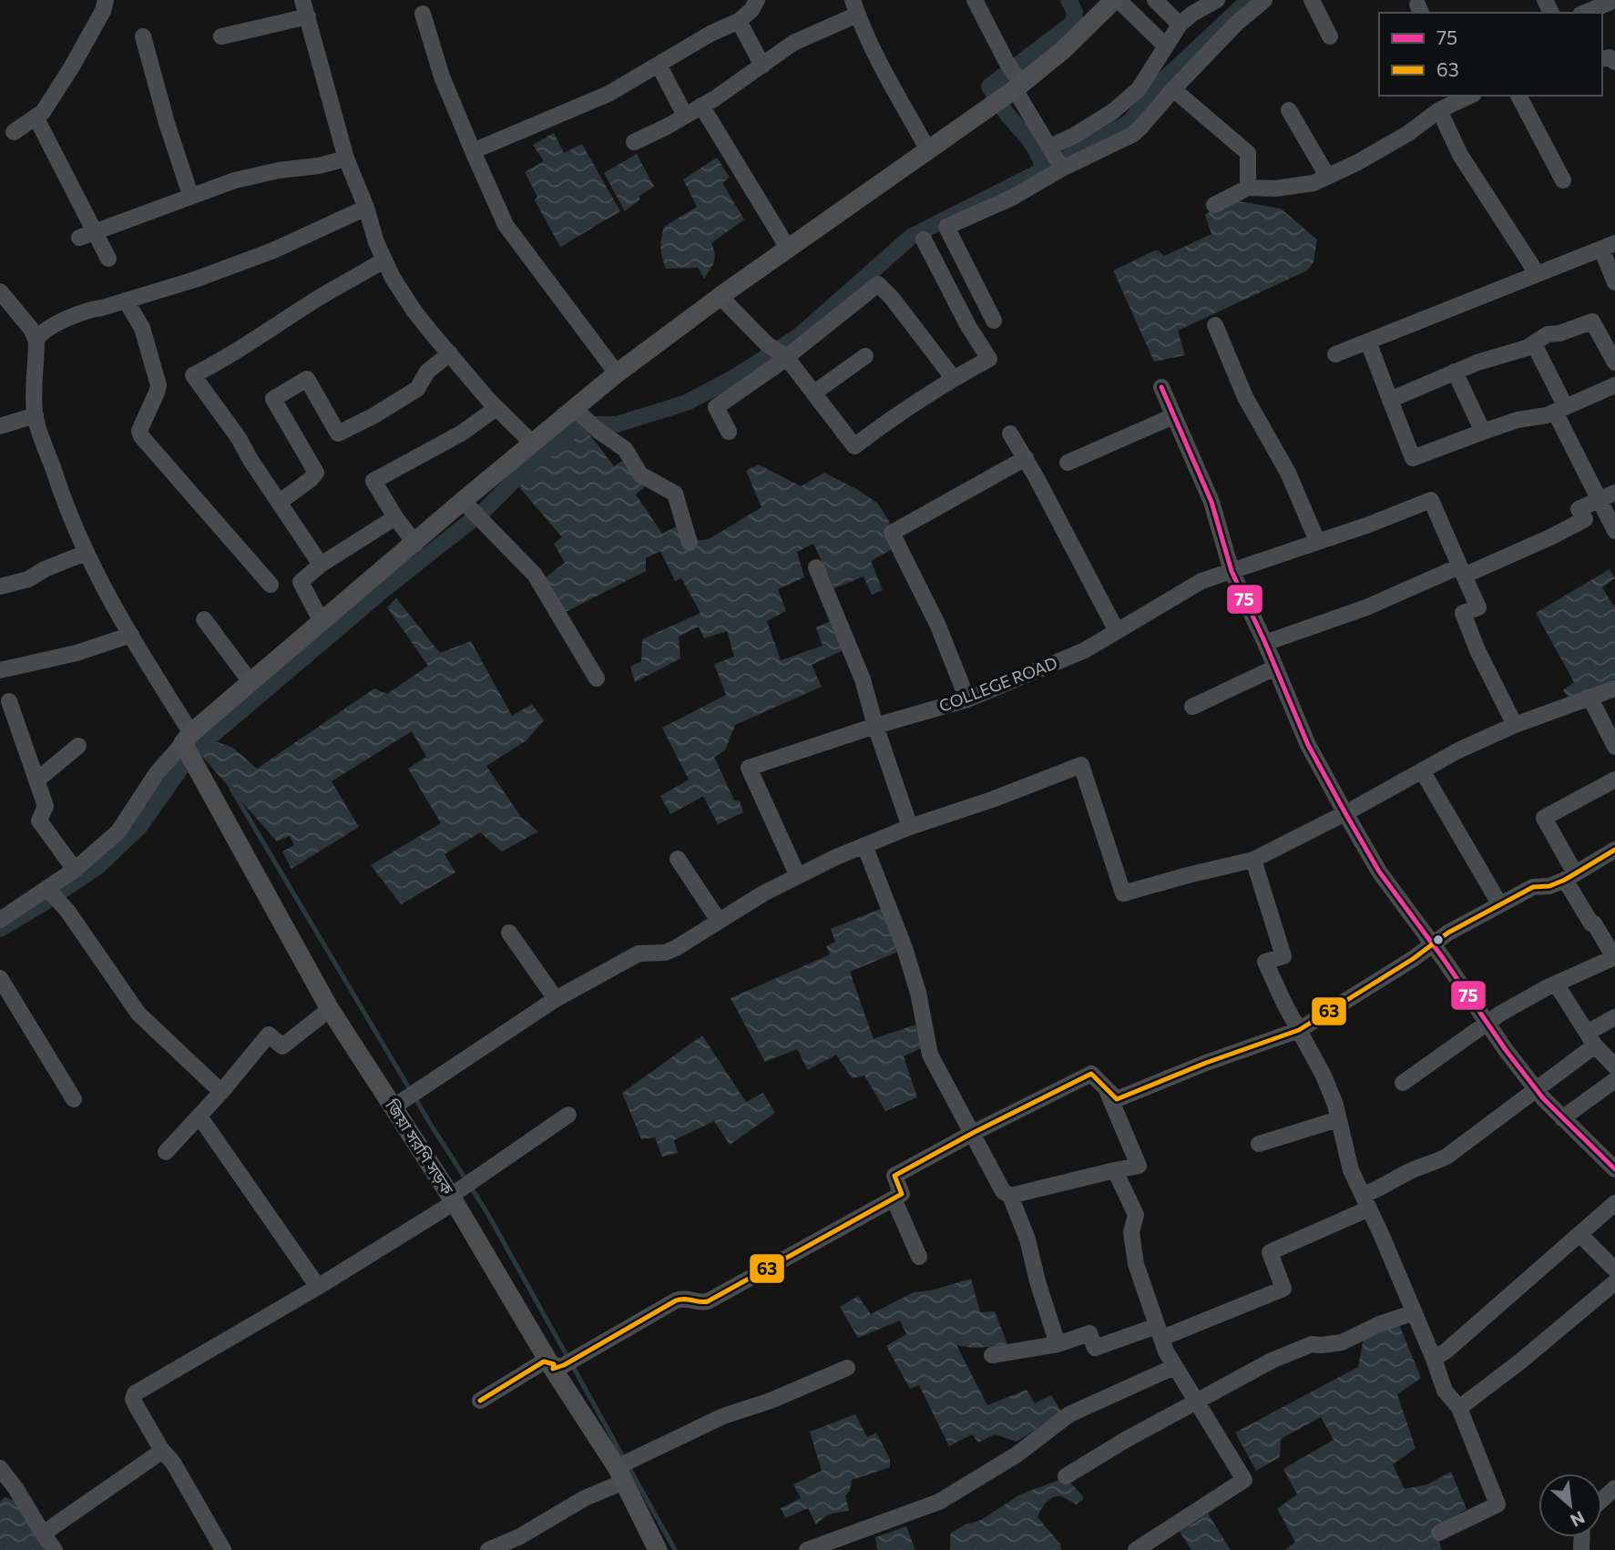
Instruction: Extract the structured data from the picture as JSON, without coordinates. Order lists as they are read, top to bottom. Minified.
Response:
{"streets":{"main road":["জিয়া সরণি সড়ক"],"street":["COLLEGE ROAD"]},"lines":["transit line 75","transit line 63"],"legend":["75","63"],"north":"bottom right"}
